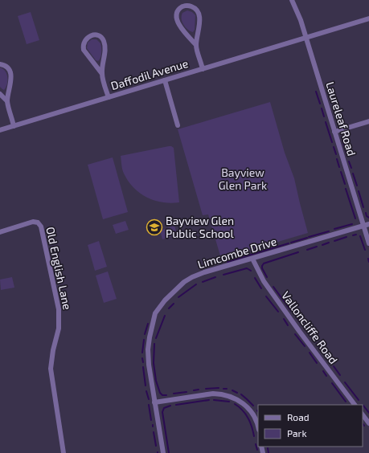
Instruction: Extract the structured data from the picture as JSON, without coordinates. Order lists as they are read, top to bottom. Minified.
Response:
{"streets":{"street":["Daffodil Avenue","Laureleaf Road","Limcombe Drive","Old English Lane","Valloncliffe Road"]},"crossings":[["Daffodil Avenue","Laureleaf Road"],["Laureleaf Road","Limcombe Drive"],["Limcombe Drive","Valloncliffe Road"]],"parks":["Bayview Glen Park"],"places":{"school or university":["Bayview Glen Public School"]},"legend":["Road","Park"]}
